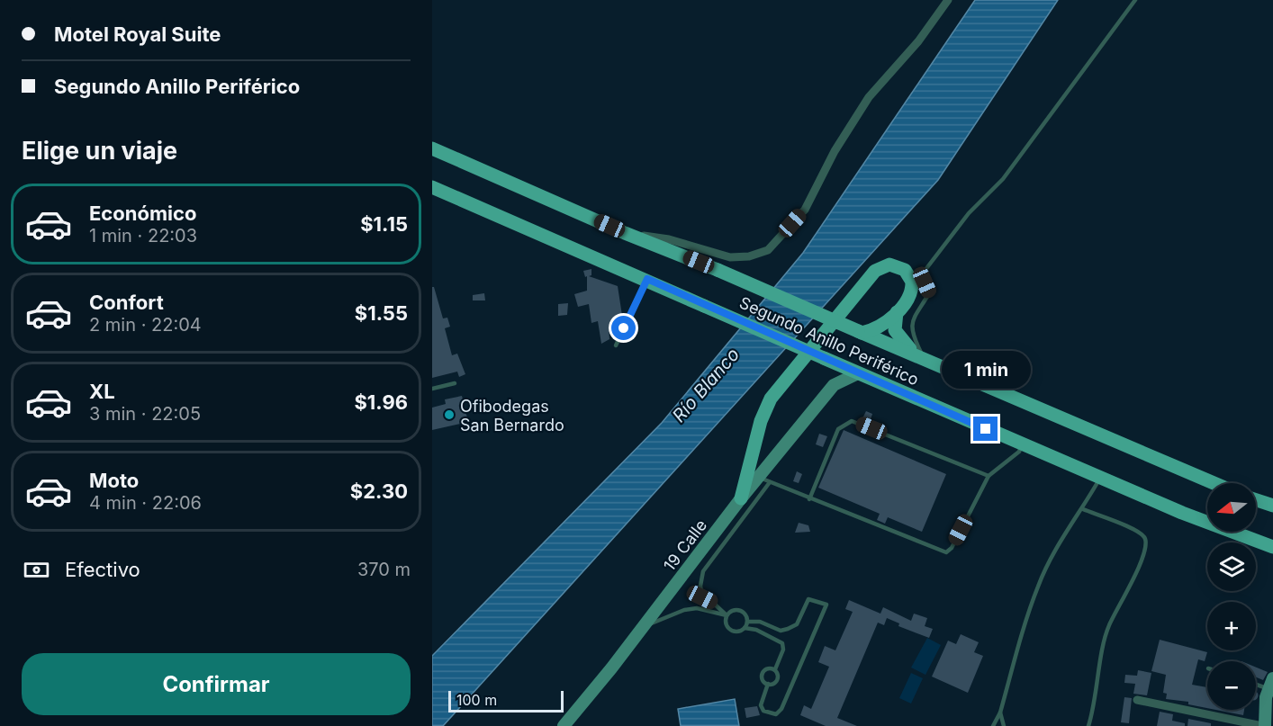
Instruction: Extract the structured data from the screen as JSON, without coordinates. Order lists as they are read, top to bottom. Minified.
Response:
{"streets":{"main road":["Segundo Anillo Periférico","19 Calle"]},"crossings":[["Segundo Anillo Periférico","19 Calle"]],"water":["Río Blanco"],"places":["Ofibodegas San Bernardo"],"scale_bar":"100 m","north":"left","page":{"banner":["Motel Royal Suite","Segundo Anillo Periférico"],"heading":"Elige un viaje","list":[{"name":"Económico","note":"1 min · 22:03","value":"$1.15"},{"name":"Confort","note":"2 min · 22:04","value":"$1.55"},{"name":"XL","note":"3 min · 22:05","value":"$1.96"},{"name":"Moto","note":"4 min · 22:06","value":"$2.30"}],"bubble":"1 min","map_buttons":["+","−"],"pay":["Efectivo","370 m"],"buttons":"Confirmar","scale":"100 m"}}
